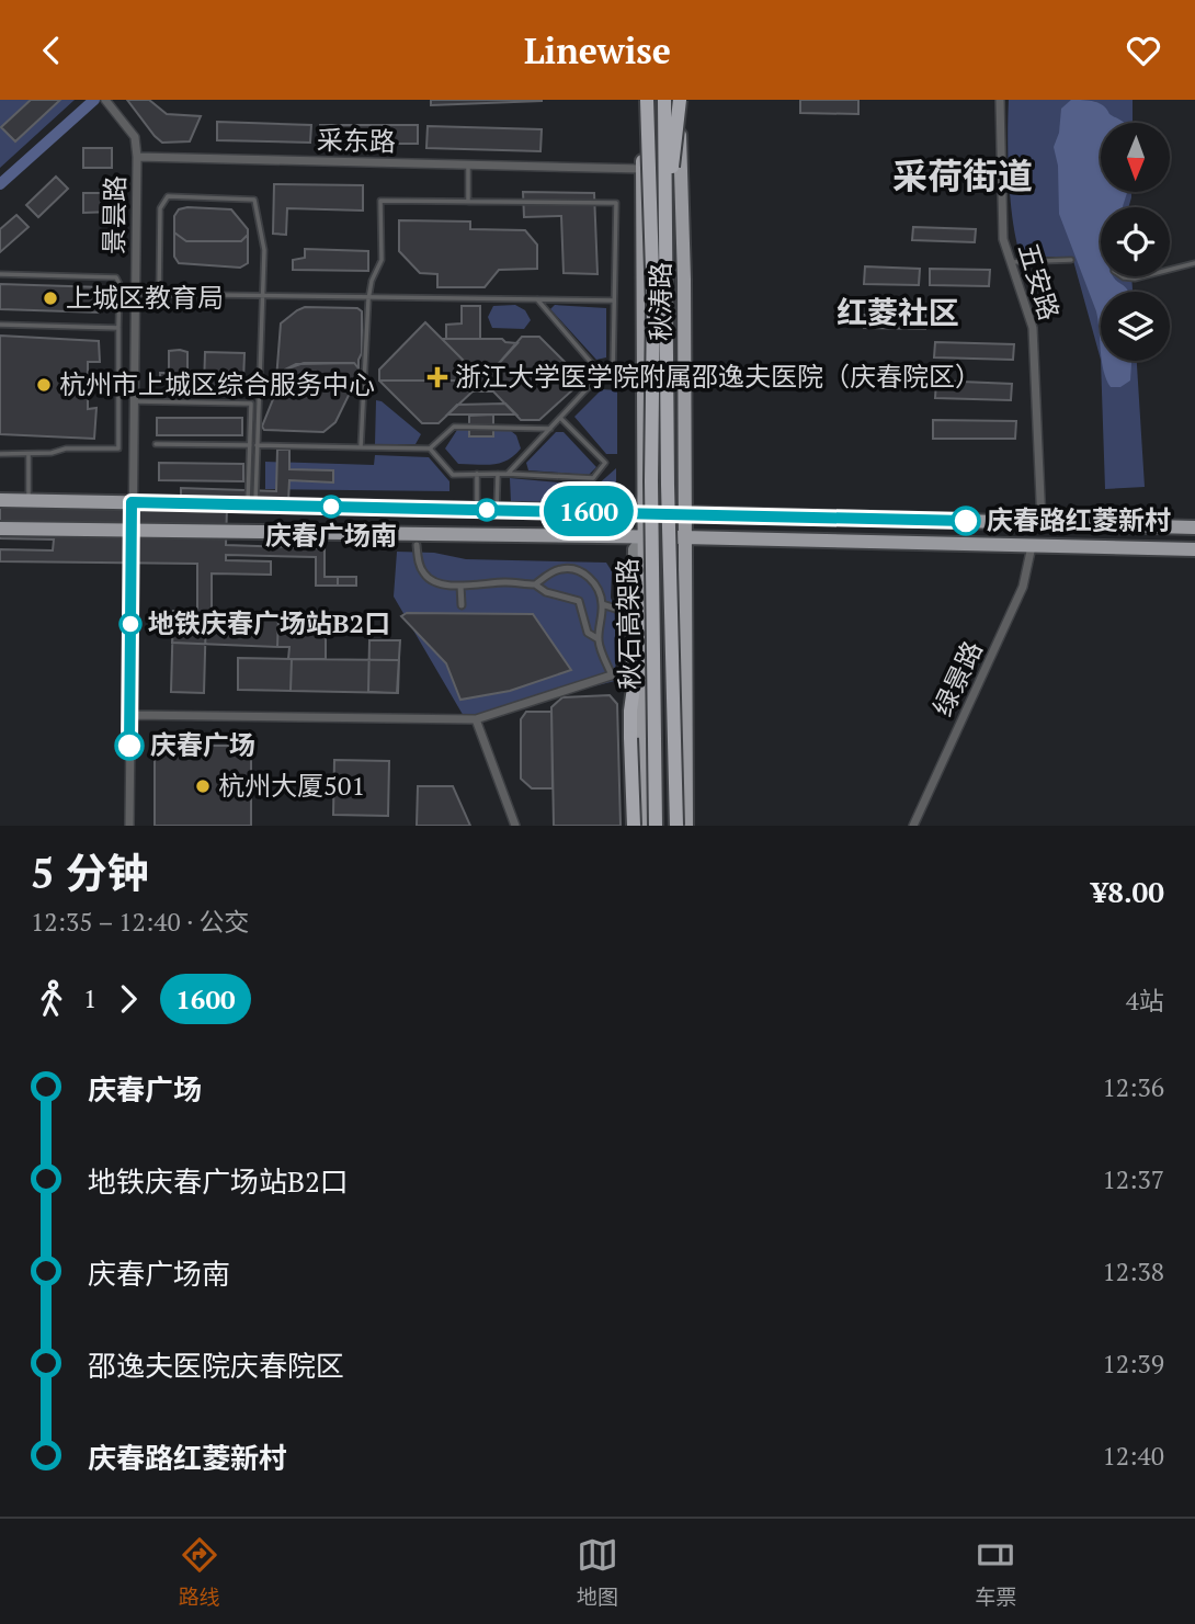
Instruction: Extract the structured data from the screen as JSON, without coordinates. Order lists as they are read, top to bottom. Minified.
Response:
{"streets":{"highway":["秋石高架路"],"main road":["秋涛路"],"street":["采东路","景昙路","五安路","绿景路"]},"crossings":[["采东路","景昙路"],["采东路","秋涛路"],["秋涛路","秋石高架路"]],"districts":["采荷街道","红菱社区"],"places":{"other":["上城区教育局","杭州市上城区综合服务中心","庆春广场南","庆春路红菱新村","地铁庆春广场站B2口","庆春广场","杭州大厦501"],"health":["浙江大学医学院附属邵逸夫医院（庆春院区）"]},"lines":["bus line 1600"],"north":"bottom","page":{"header":"Linewise","on_map":"1600","heading":["5 分钟","12:35 – 12:40 · 公交","¥8.00"],"legs":["1","1600","4站"],"list":[{"name":"庆春广场","value":"12:36"},{"name":"地铁庆春广场站B2口","value":"12:37"},{"name":"庆春广场南","value":"12:38"},{"name":"邵逸夫医院庆春院区","value":"12:39"},{"name":"庆春路红菱新村","value":"12:40"}],"tabs":["路线","地图","车票"]}}
